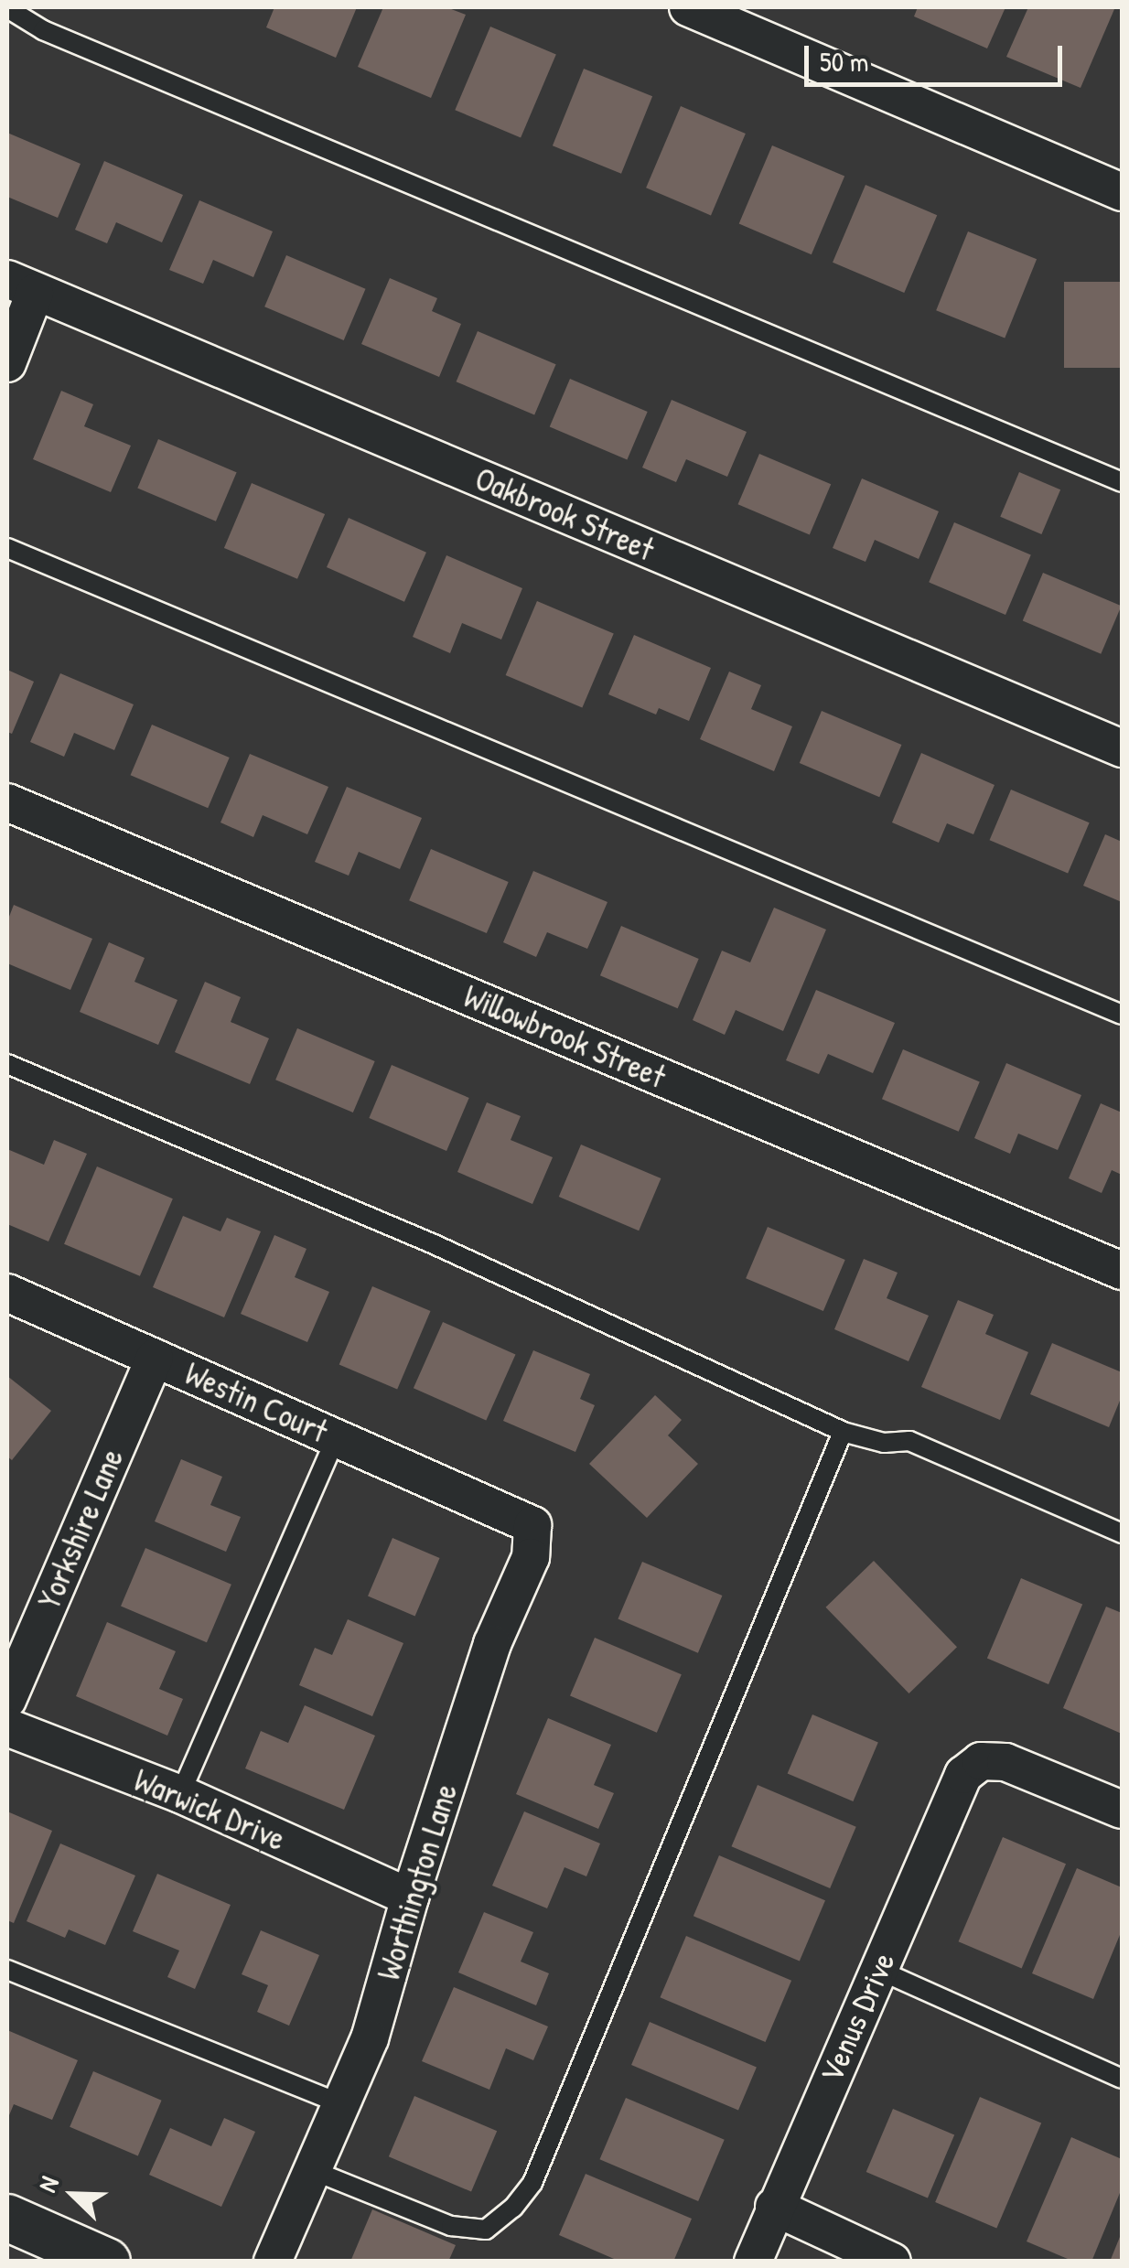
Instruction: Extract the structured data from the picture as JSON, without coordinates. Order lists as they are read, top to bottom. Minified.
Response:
{"streets":{"street":["Oakbrook Street","Willowbrook Street","Westin Court","Yorkshire Lane","Warwick Drive","Worthington Lane","Venus Drive"]},"crossings":[["Westin Court","Yorkshire Lane"],["Westin Court","Worthington Lane"],["Warwick Drive","Worthington Lane"]],"scale_bar":"50 m","north":"top left"}
